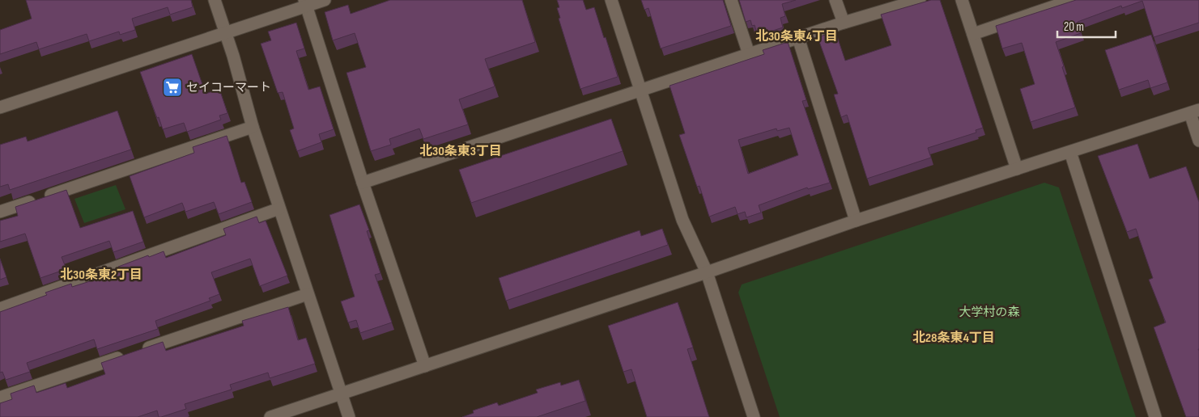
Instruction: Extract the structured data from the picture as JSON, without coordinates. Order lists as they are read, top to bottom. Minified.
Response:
{"districts":["北30条東4丁目","北30条東3丁目","北30条東2丁目","北28条東4丁目"],"parks":["大学村の森"],"places":{"supermarket":["セイコーマート"]},"scale_bar":"20 m"}
